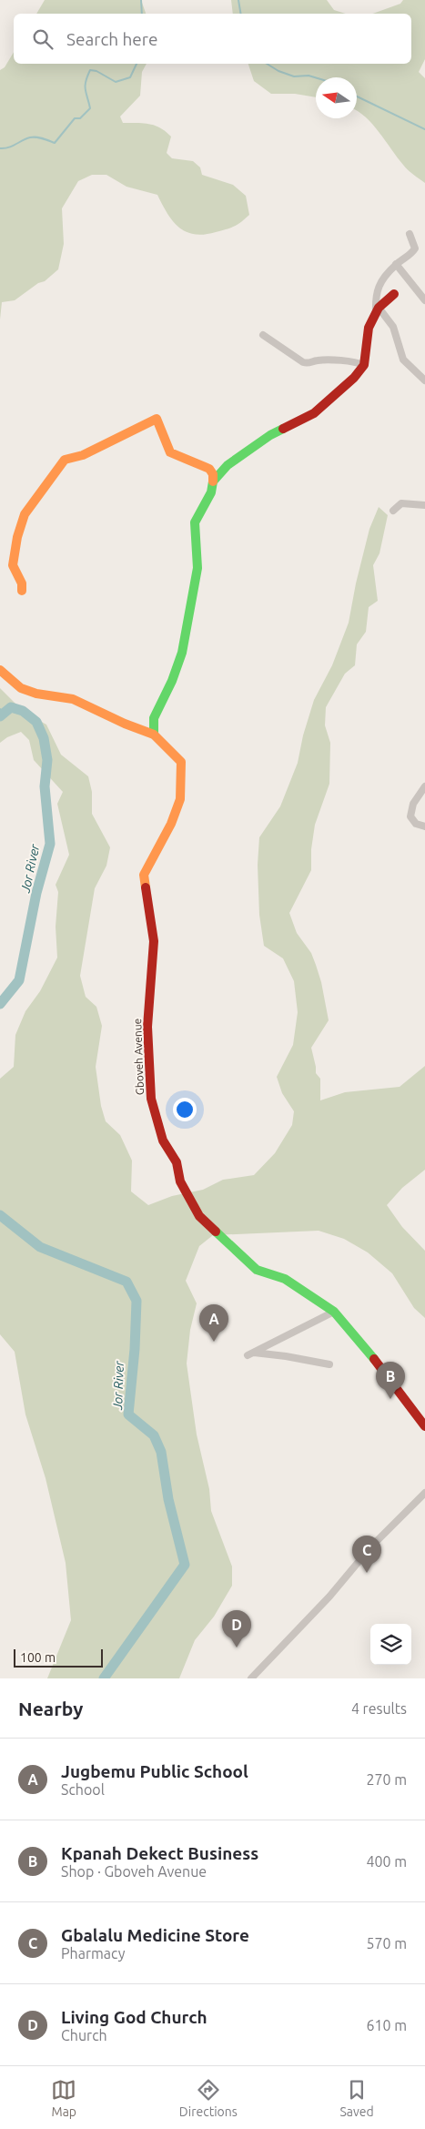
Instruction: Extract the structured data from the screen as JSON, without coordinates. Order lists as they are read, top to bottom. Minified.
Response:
{"streets":{"street":["Gboveh Avenue"]},"water":["Jor River"],"scale_bar":"100 m","north":"left","page":{"search":"Search here","pins":["A","B","C","D"],"scale":"100 m","heading":["Nearby","4 results"],"list":[{"mark":"A","name":"Jugbemu Public School","note":"School","value":"270 m"},{"mark":"B","name":"Kpanah Dekect Business","note":"Shop · Gboveh Avenue","value":"400 m"},{"mark":"C","name":"Gbalalu Medicine Store","note":"Pharmacy","value":"570 m"},{"mark":"D","name":"Living God Church","note":"Church","value":"610 m"}],"nav":["Map","Directions","Saved"]}}
